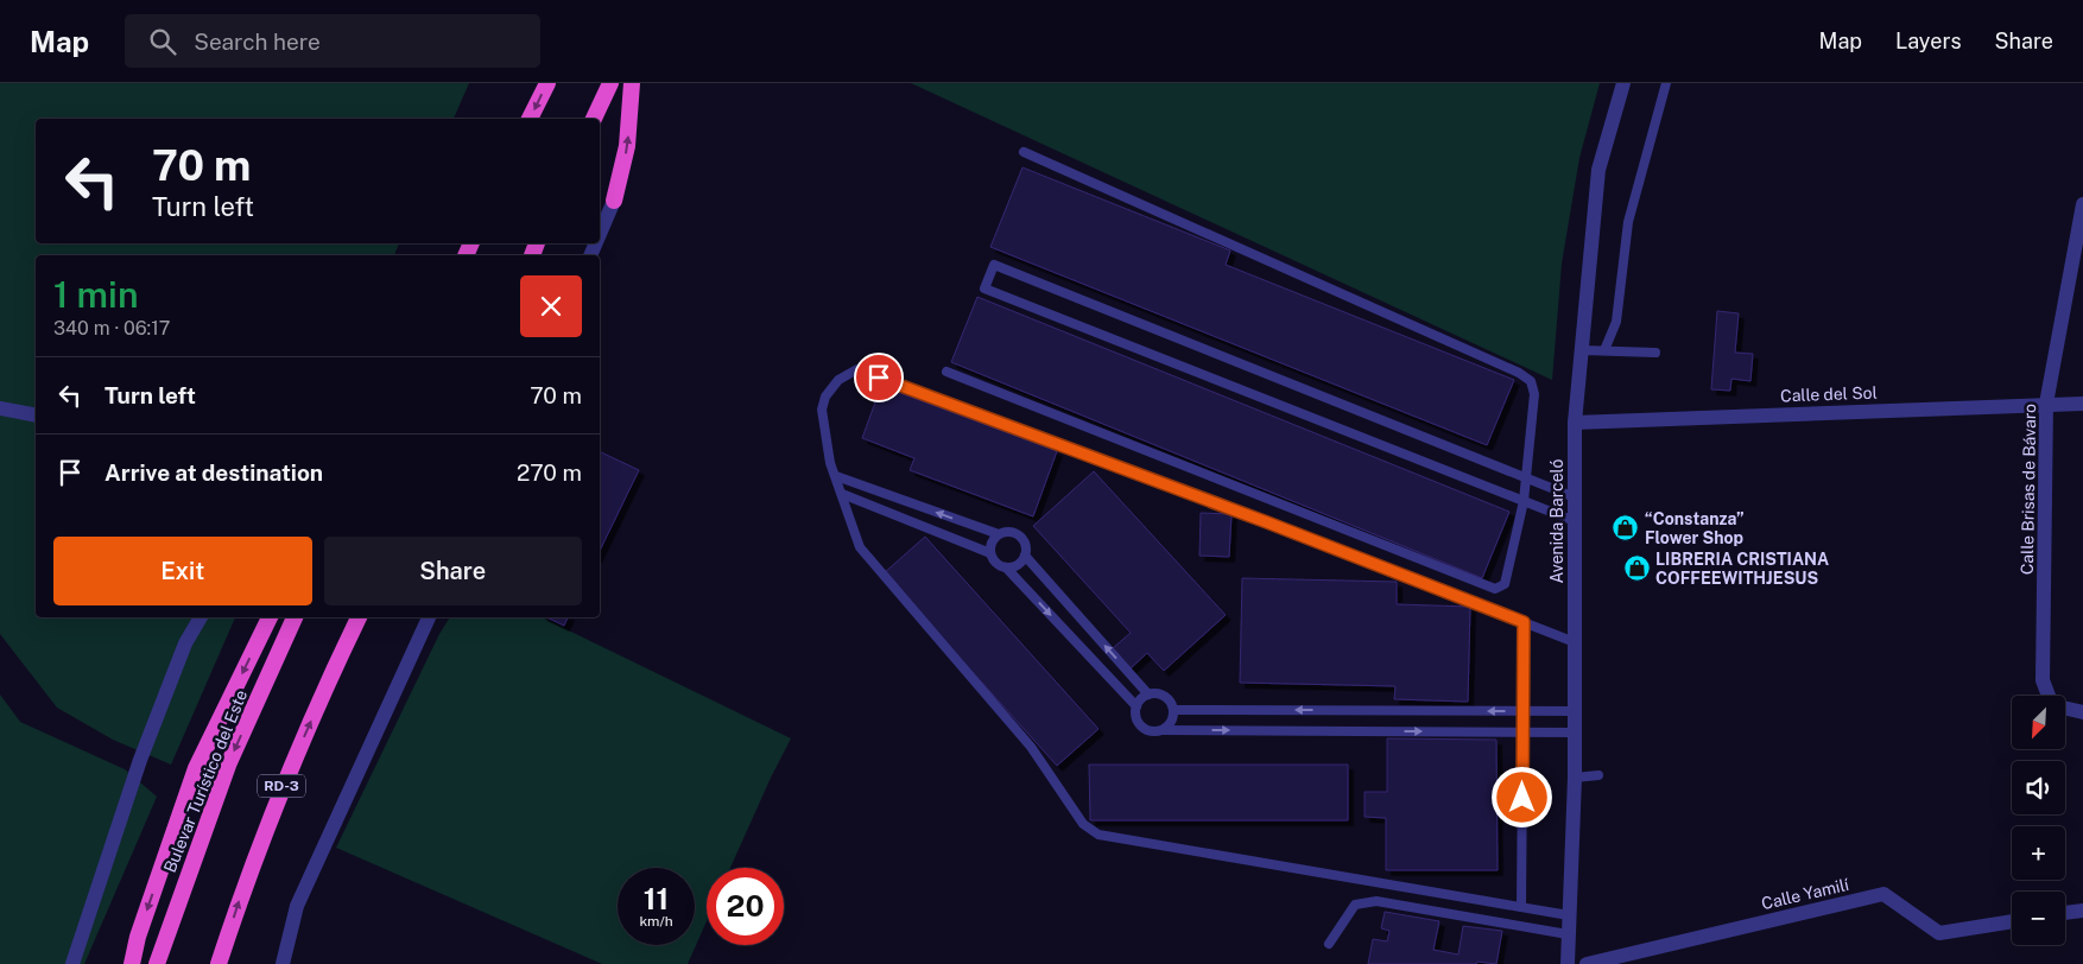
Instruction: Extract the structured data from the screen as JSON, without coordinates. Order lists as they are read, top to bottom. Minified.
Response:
{"streets":{"highway":["Bulevar Turístico del Este","RD-3"],"street":["Calle del Sol","Calle Brisas de Bávaro","Avenida Barceló","Calle Yamilí"]},"crossings":[["Calle del Sol","Calle Brisas de Bávaro"],["Calle del Sol","Avenida Barceló"]],"places":{"shop":["“Constanza” Flower Shop","LIBRERIA CRISTIANA COFFEEWITHJESUS"]},"north":"bottom left","page":{"header":"Map","search":"Search here","nav":["Map","Layers","Share"],"turn":["70 m","Turn left"],"heading":["1 min","340 m · 06:17"],"list":[{"name":"Turn left","value":"70 m"},{"name":"Arrive at destination","value":"270 m"}],"buttons":["Exit","Share"],"map_buttons":["+","−"],"speed":"11 km/h","limit":"20"}}
